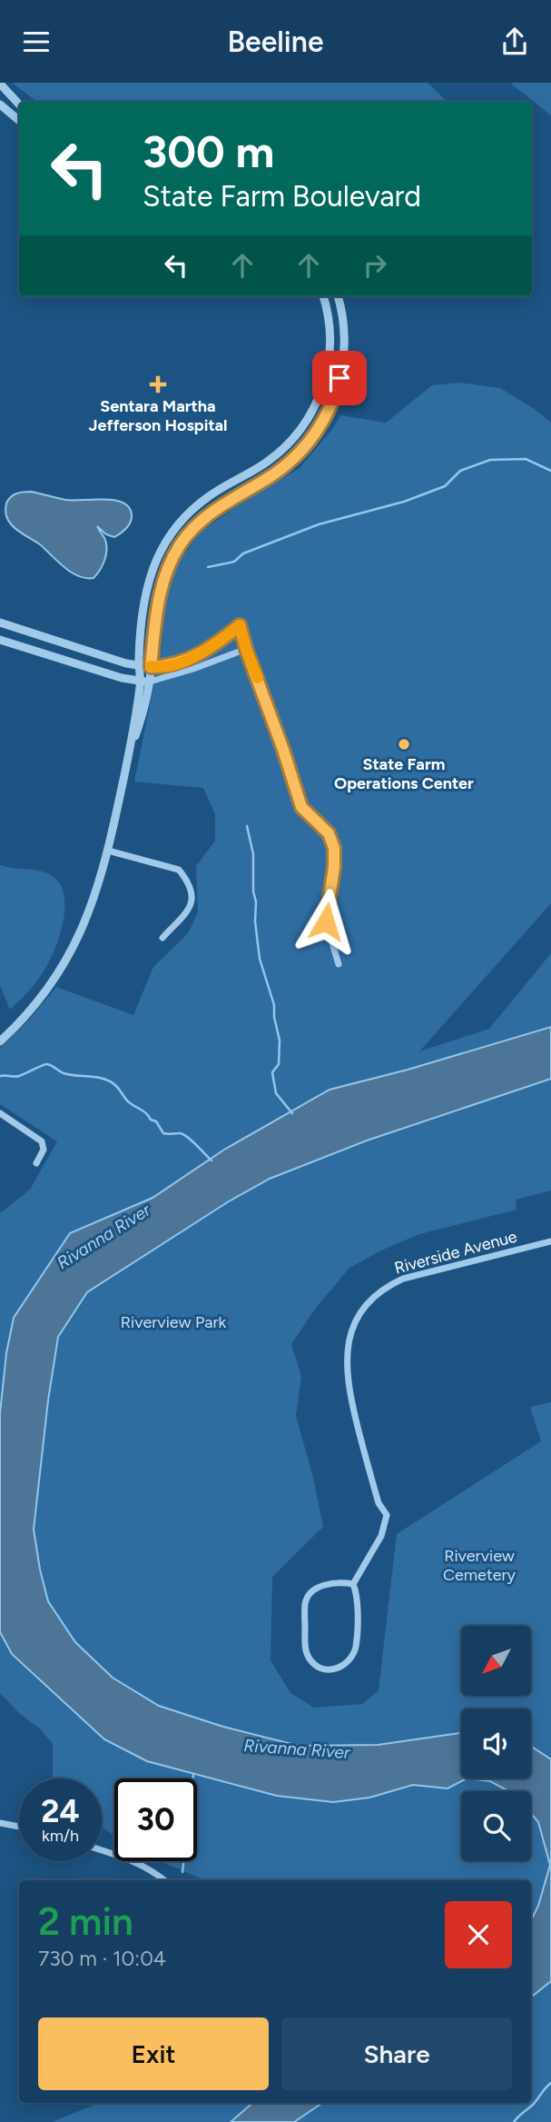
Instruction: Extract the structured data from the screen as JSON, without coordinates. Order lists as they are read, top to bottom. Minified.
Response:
{"streets":{"street":["Riverside Avenue"]},"water":["Rivanna River"],"parks":["Riverview Park","Riverview Cemetery"],"places":{"health":["Sentara Martha Jefferson Hospital"],"other":["State Farm Operations Center"]},"north":"bottom left","page":{"header":"Beeline","turn":["300 m","State Farm Boulevard"],"speed":"24 km/h","limit":"30","heading":["2 min","730 m · 10:04"],"buttons":["Exit","Share"]}}
